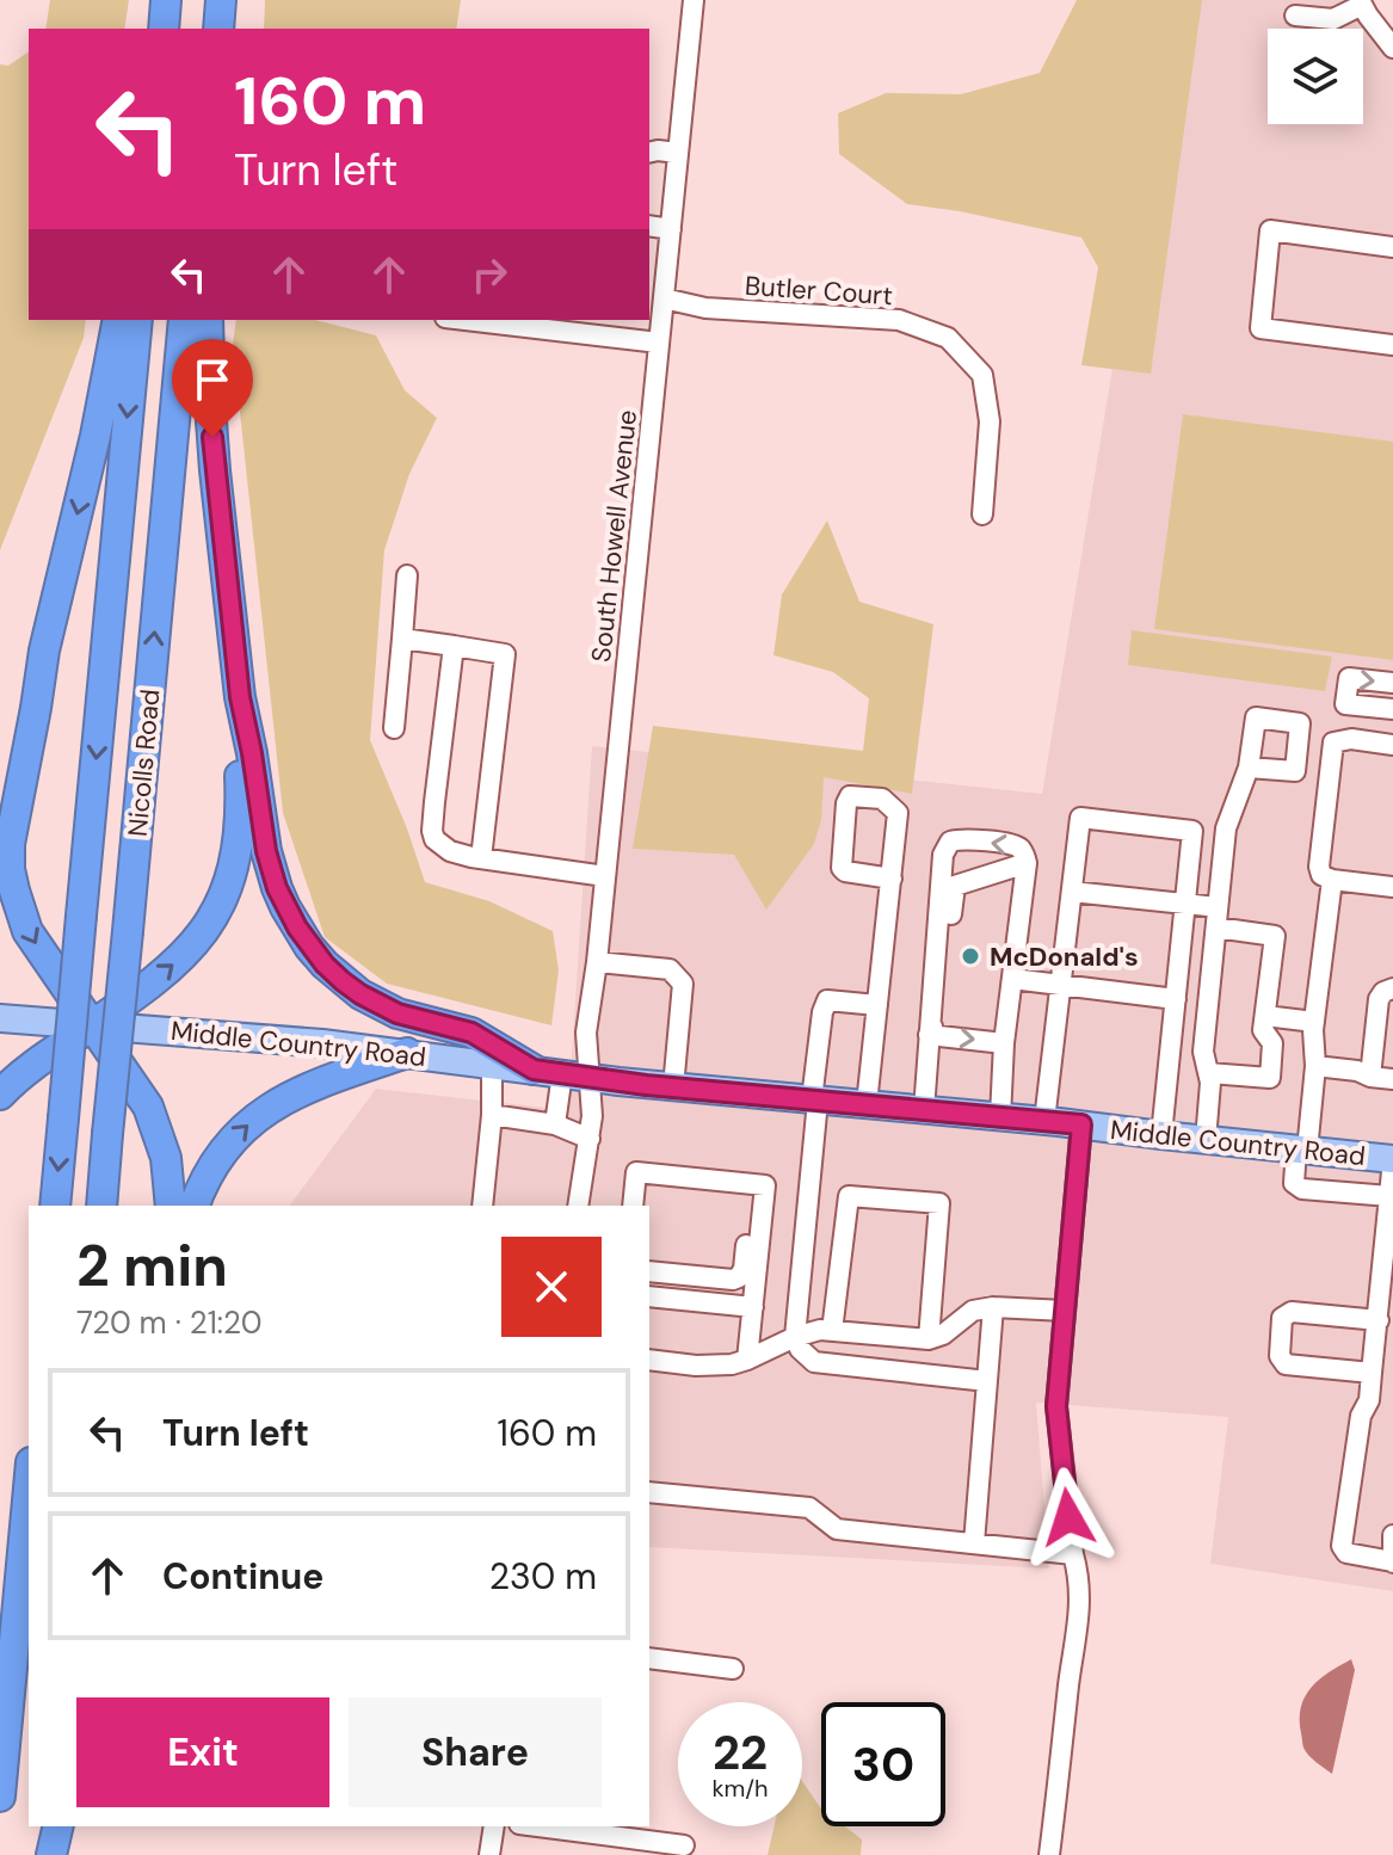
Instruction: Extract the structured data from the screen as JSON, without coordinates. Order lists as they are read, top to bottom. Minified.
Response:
{"streets":{"highway":["Nicolls Road"],"main road":["Middle Country Road"],"street":["Butler Court","South Howell Avenue"]},"crossings":[["Butler Court","South Howell Avenue"],["South Howell Avenue","Middle Country Road"]],"places":["McDonald's"],"page":{"turn":["160 m","Turn left"],"heading":["2 min","720 m · 21:20"],"list":[{"name":"Turn left","value":"160 m"},{"name":"Continue","value":"230 m"}],"buttons":["Exit","Share"],"speed":"22 km/h","limit":"30"}}
